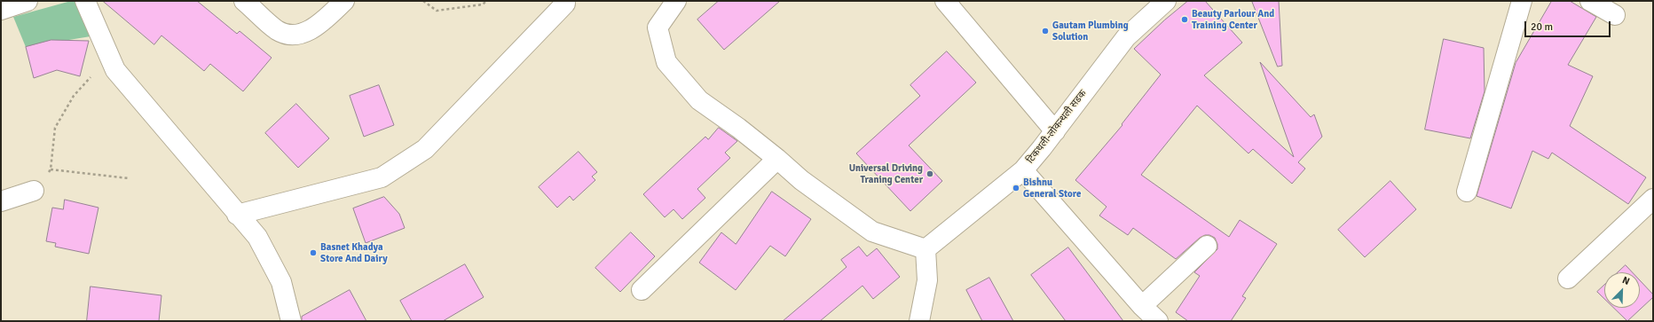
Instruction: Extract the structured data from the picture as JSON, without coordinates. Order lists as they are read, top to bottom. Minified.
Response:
{"streets":{"street":["टिकथली-लोकन्थली सडक"]},"places":["Beauty Parlour And Training Center","Gautam Plumbing Solution","Universal Driving Traning Center","Bishnu General Store","Basnet Khadya Store And Dairy"],"scale_bar":"20 m","north":"top right"}
